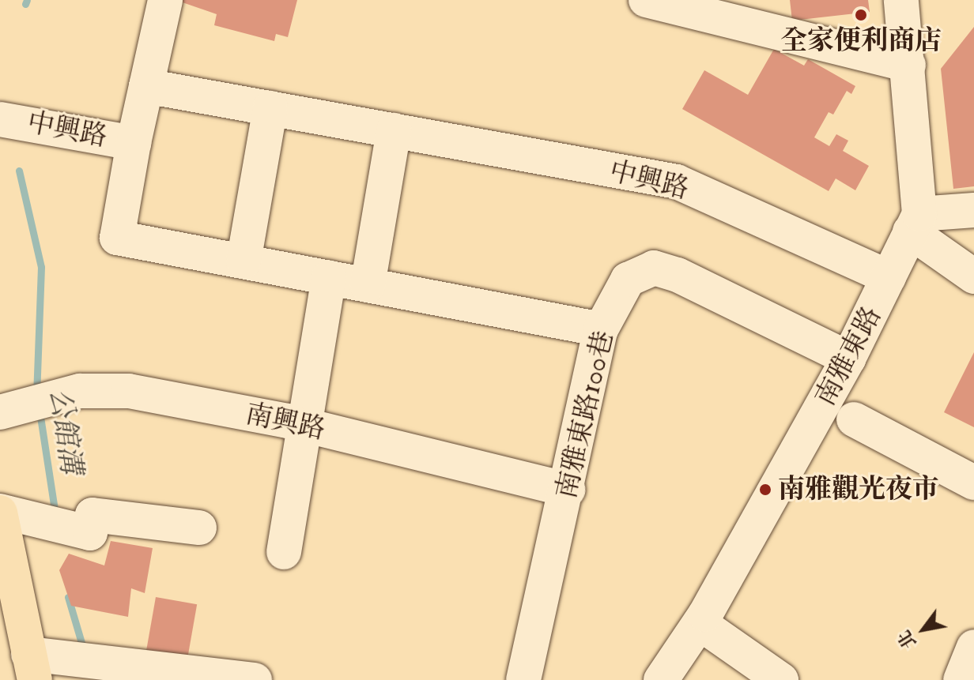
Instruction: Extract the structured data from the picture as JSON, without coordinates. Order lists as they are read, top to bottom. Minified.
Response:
{"streets":{"street":["中興路","南雅東路","南雅東路100巷","南興路"]},"crossings":[["中興路","南雅東路"],["中興路","南雅東路100巷"],["南雅東路","南雅東路100巷"],["南雅東路100巷","南興路"]],"water":["公館溝"],"places":["全家便利商店","南雅觀光夜市"],"north":"bottom left"}
